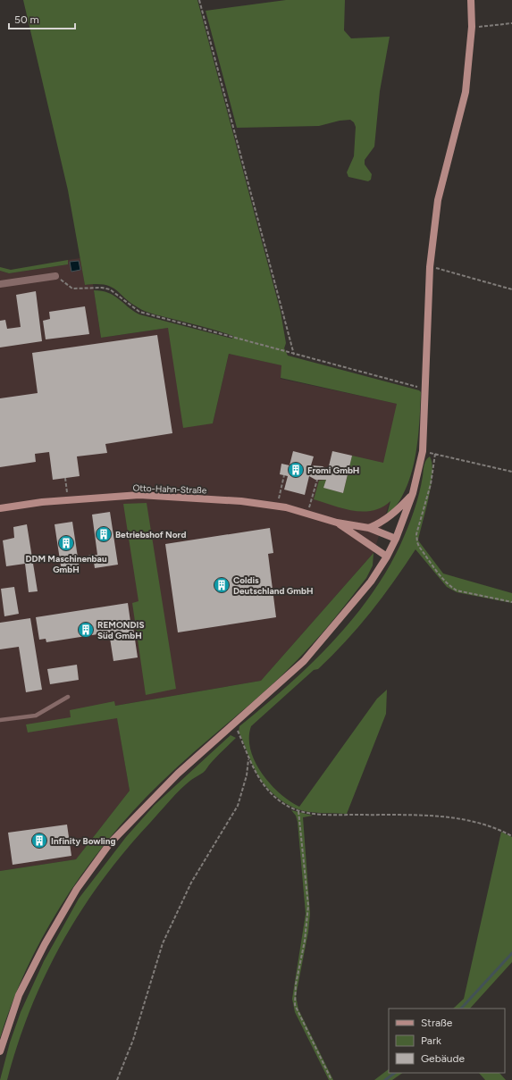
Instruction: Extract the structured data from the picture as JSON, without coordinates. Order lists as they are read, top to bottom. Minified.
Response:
{"streets":{"street":["Otto-Hahn-Straße"]},"places":{"building":["Fromi GmbH","Betriebshof Nord","DDM Maschinenbau GmbH","Coldis Deutschland GmbH","REMONDIS Süd GmbH","Infinity Bowling"]},"legend":["Straße","Park","Gebäude"],"scale_bar":"50 m"}
